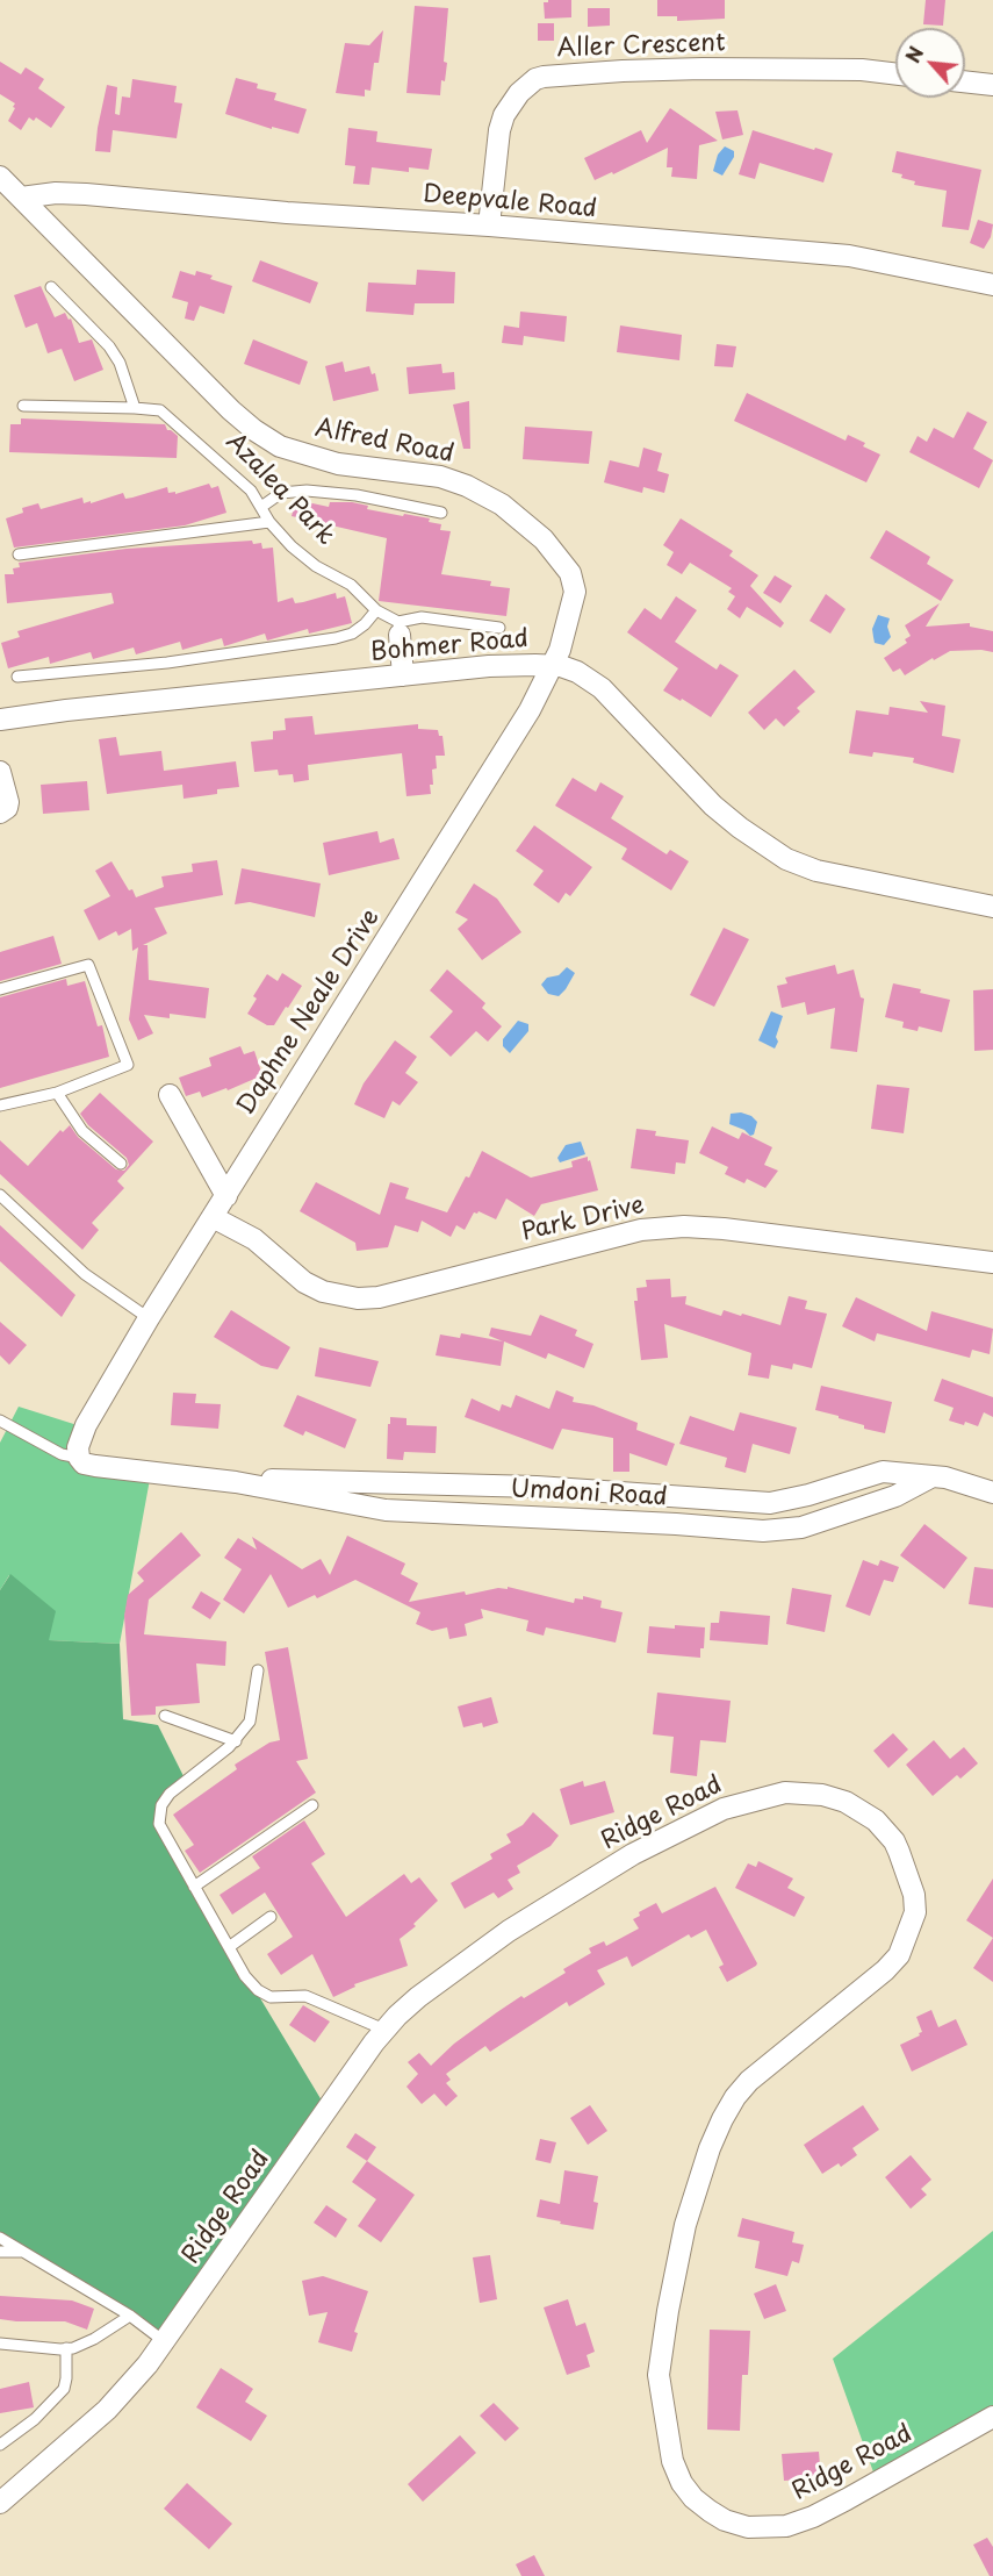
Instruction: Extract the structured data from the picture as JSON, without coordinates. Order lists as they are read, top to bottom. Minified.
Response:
{"streets":{"street":["Aller Crescent","Deepvale Road","Alfred Road","Bohmer Road","Daphne Neale Drive","Park Drive","Umdoni Road","Ridge Road"],"lane":["Azalea Park"]},"crossings":[["Aller Crescent","Deepvale Road"],["Deepvale Road","Alfred Road"],["Alfred Road","Bohmer Road"],["Alfred Road","Daphne Neale Drive"],["Bohmer Road","Daphne Neale Drive"],["Daphne Neale Drive","Park Drive"],["Daphne Neale Drive","Umdoni Road"]],"north":"top left"}
